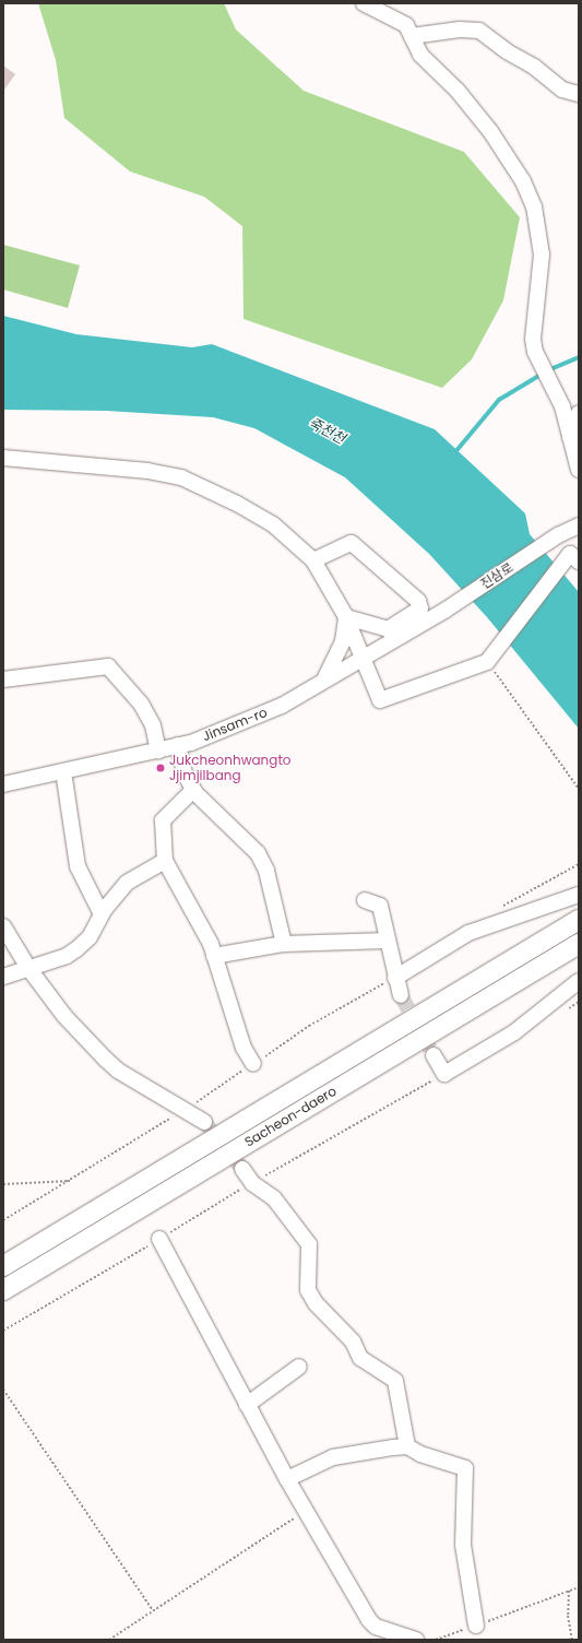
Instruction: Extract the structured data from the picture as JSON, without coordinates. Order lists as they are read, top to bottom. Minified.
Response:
{"streets":{"main road":["Sacheon-daero"],"street":["진삼로","Jinsam-ro"]},"crossings":[["진삼로","Jinsam-ro"]],"water":["죽천천"],"places":["Jukcheonhwangto Jjimjilbang"]}
